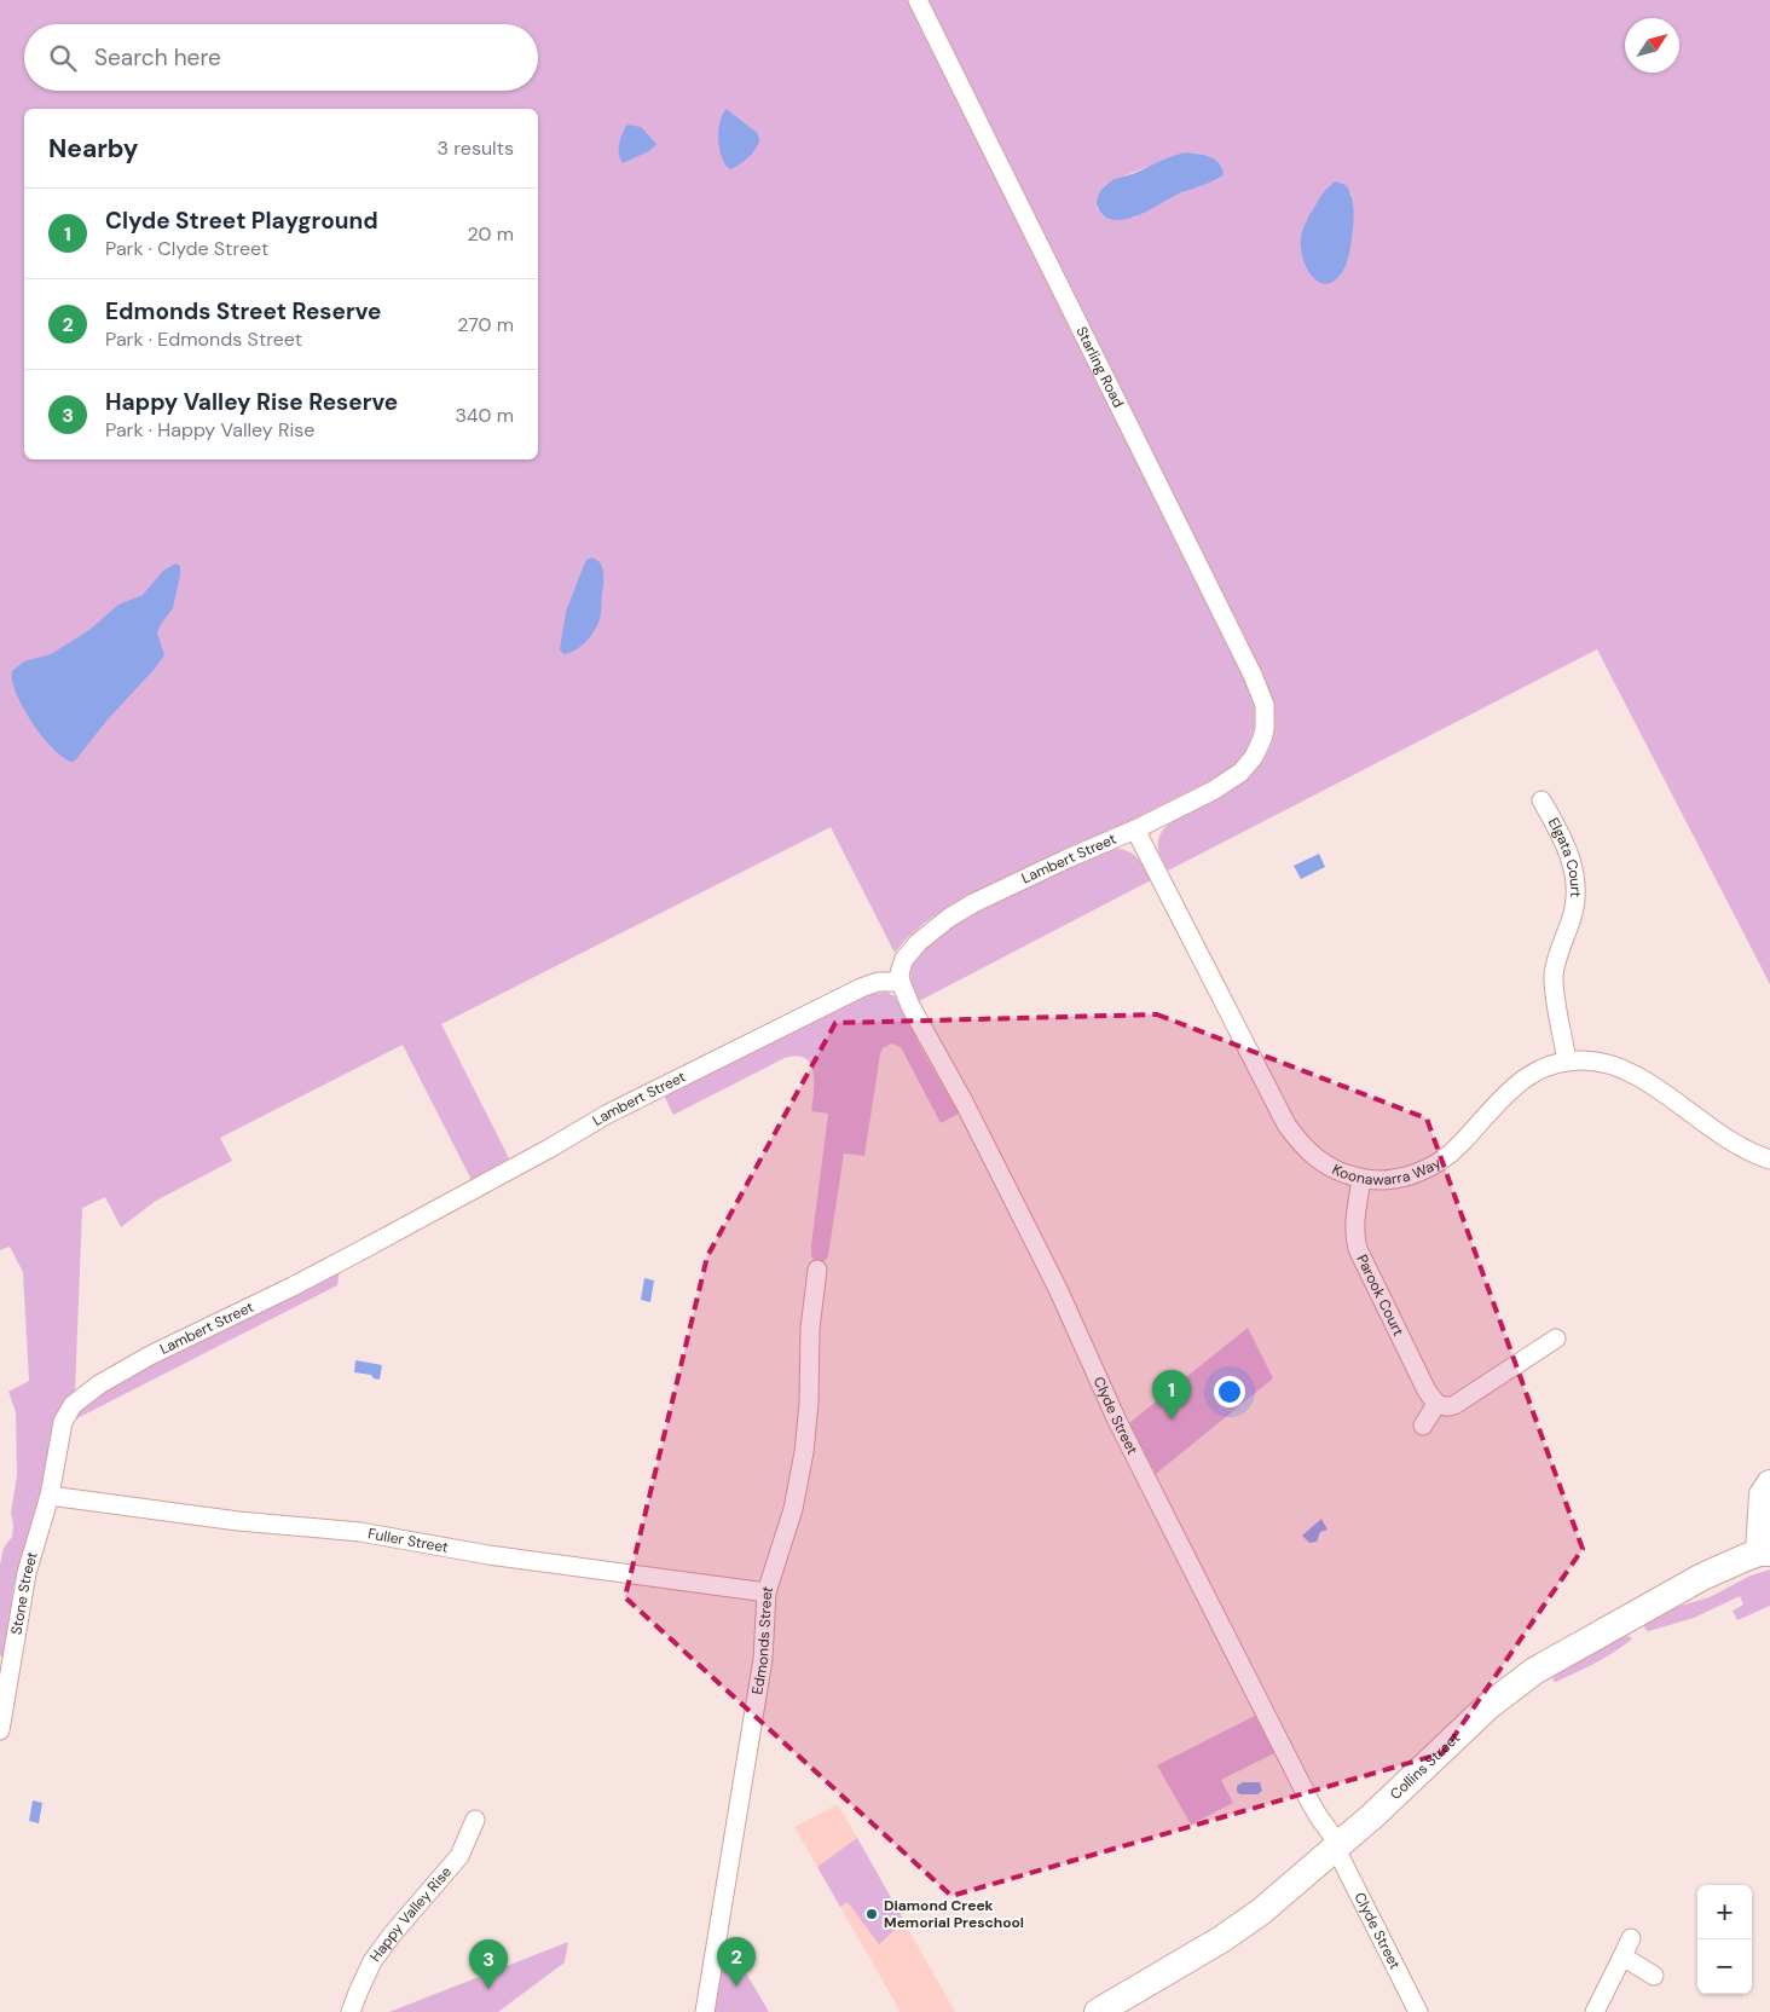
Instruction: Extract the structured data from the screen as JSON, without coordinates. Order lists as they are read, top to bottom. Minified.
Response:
{"streets":{"street":["Starling Road","Lambert Street","Elgata Court","Koonawarra Way","Parook Court","Clyde Street","Fuller Street","Stone Street","Edmonds Street","Collins Street","Happy Valley Rise"]},"crossings":[["Starling Road","Lambert Street"],["Lambert Street","Koonawarra Way"],["Lambert Street","Clyde Street"],["Lambert Street","Fuller Street"],["Lambert Street","Stone Street"],["Elgata Court","Koonawarra Way"],["Koonawarra Way","Parook Court"],["Clyde Street","Collins Street"],["Fuller Street","Stone Street"],["Fuller Street","Edmonds Street"]],"places":["Diamond Creek Memorial Preschool"],"north":"top right","page":{"search":"Search here","heading":["Nearby","3 results"],"list":[{"mark":"1","name":"Clyde Street Playground","note":"Park · Clyde Street","value":"20 m"},{"mark":"2","name":"Edmonds Street Reserve","note":"Park · Edmonds Street","value":"270 m"},{"mark":"3","name":"Happy Valley Rise Reserve","note":"Park · Happy Valley Rise","value":"340 m"}],"pins":["1","2","3"],"map_buttons":["+","−"]}}
